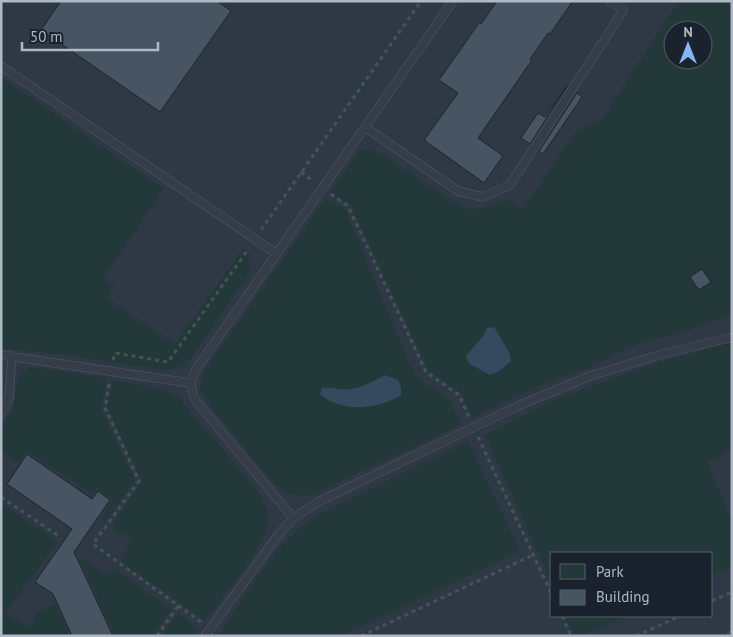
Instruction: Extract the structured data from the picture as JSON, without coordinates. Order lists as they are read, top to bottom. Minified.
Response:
{"legend":["Park","Building"],"scale_bar":"50 m","north":"top"}
